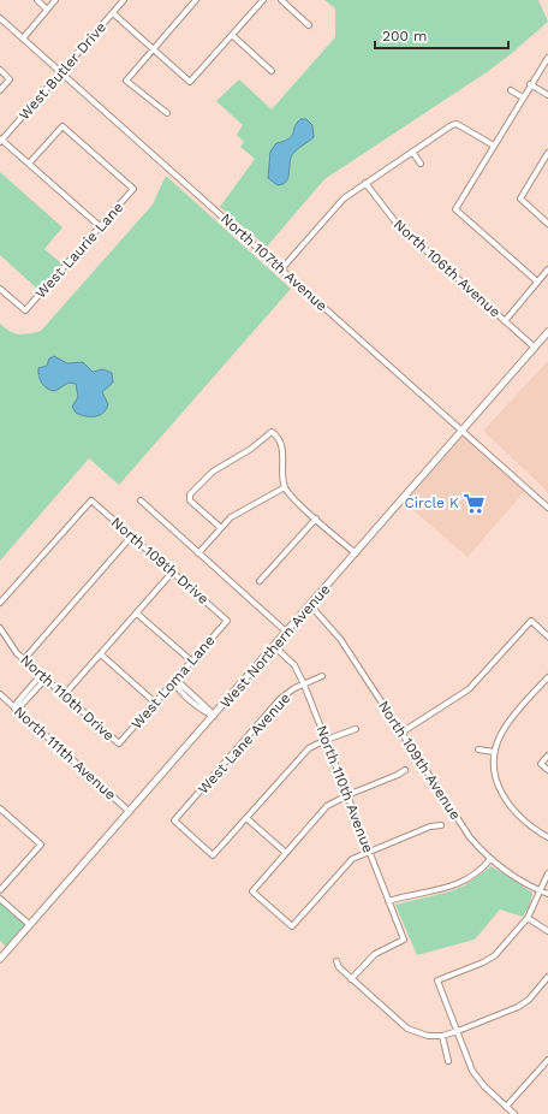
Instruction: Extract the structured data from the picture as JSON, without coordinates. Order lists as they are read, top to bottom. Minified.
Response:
{"streets":{"main road":["West Northern Avenue"],"street":["West Butler Drive","West Laurie Lane","North 107th Avenue","North 106th Avenue","North 109th Drive","West Loma Lane","North 110th Drive","West Lane Avenue","North 111th Avenue","North 109th Avenue","North 110th Avenue"]},"crossings":[["West Butler Drive","North 107th Avenue"],["North 107th Avenue","West Northern Avenue"],["North 106th Avenue","West Northern Avenue"],["North 109th Drive","West Loma Lane"],["West Northern Avenue","North 111th Avenue"],["West Northern Avenue","North 109th Avenue"],["West Northern Avenue","North 110th Avenue"],["West Loma Lane","North 110th Drive"],["West Lane Avenue","North 110th Avenue"]],"places":{"supermarket":["Circle K"]},"scale_bar":"200 m"}
